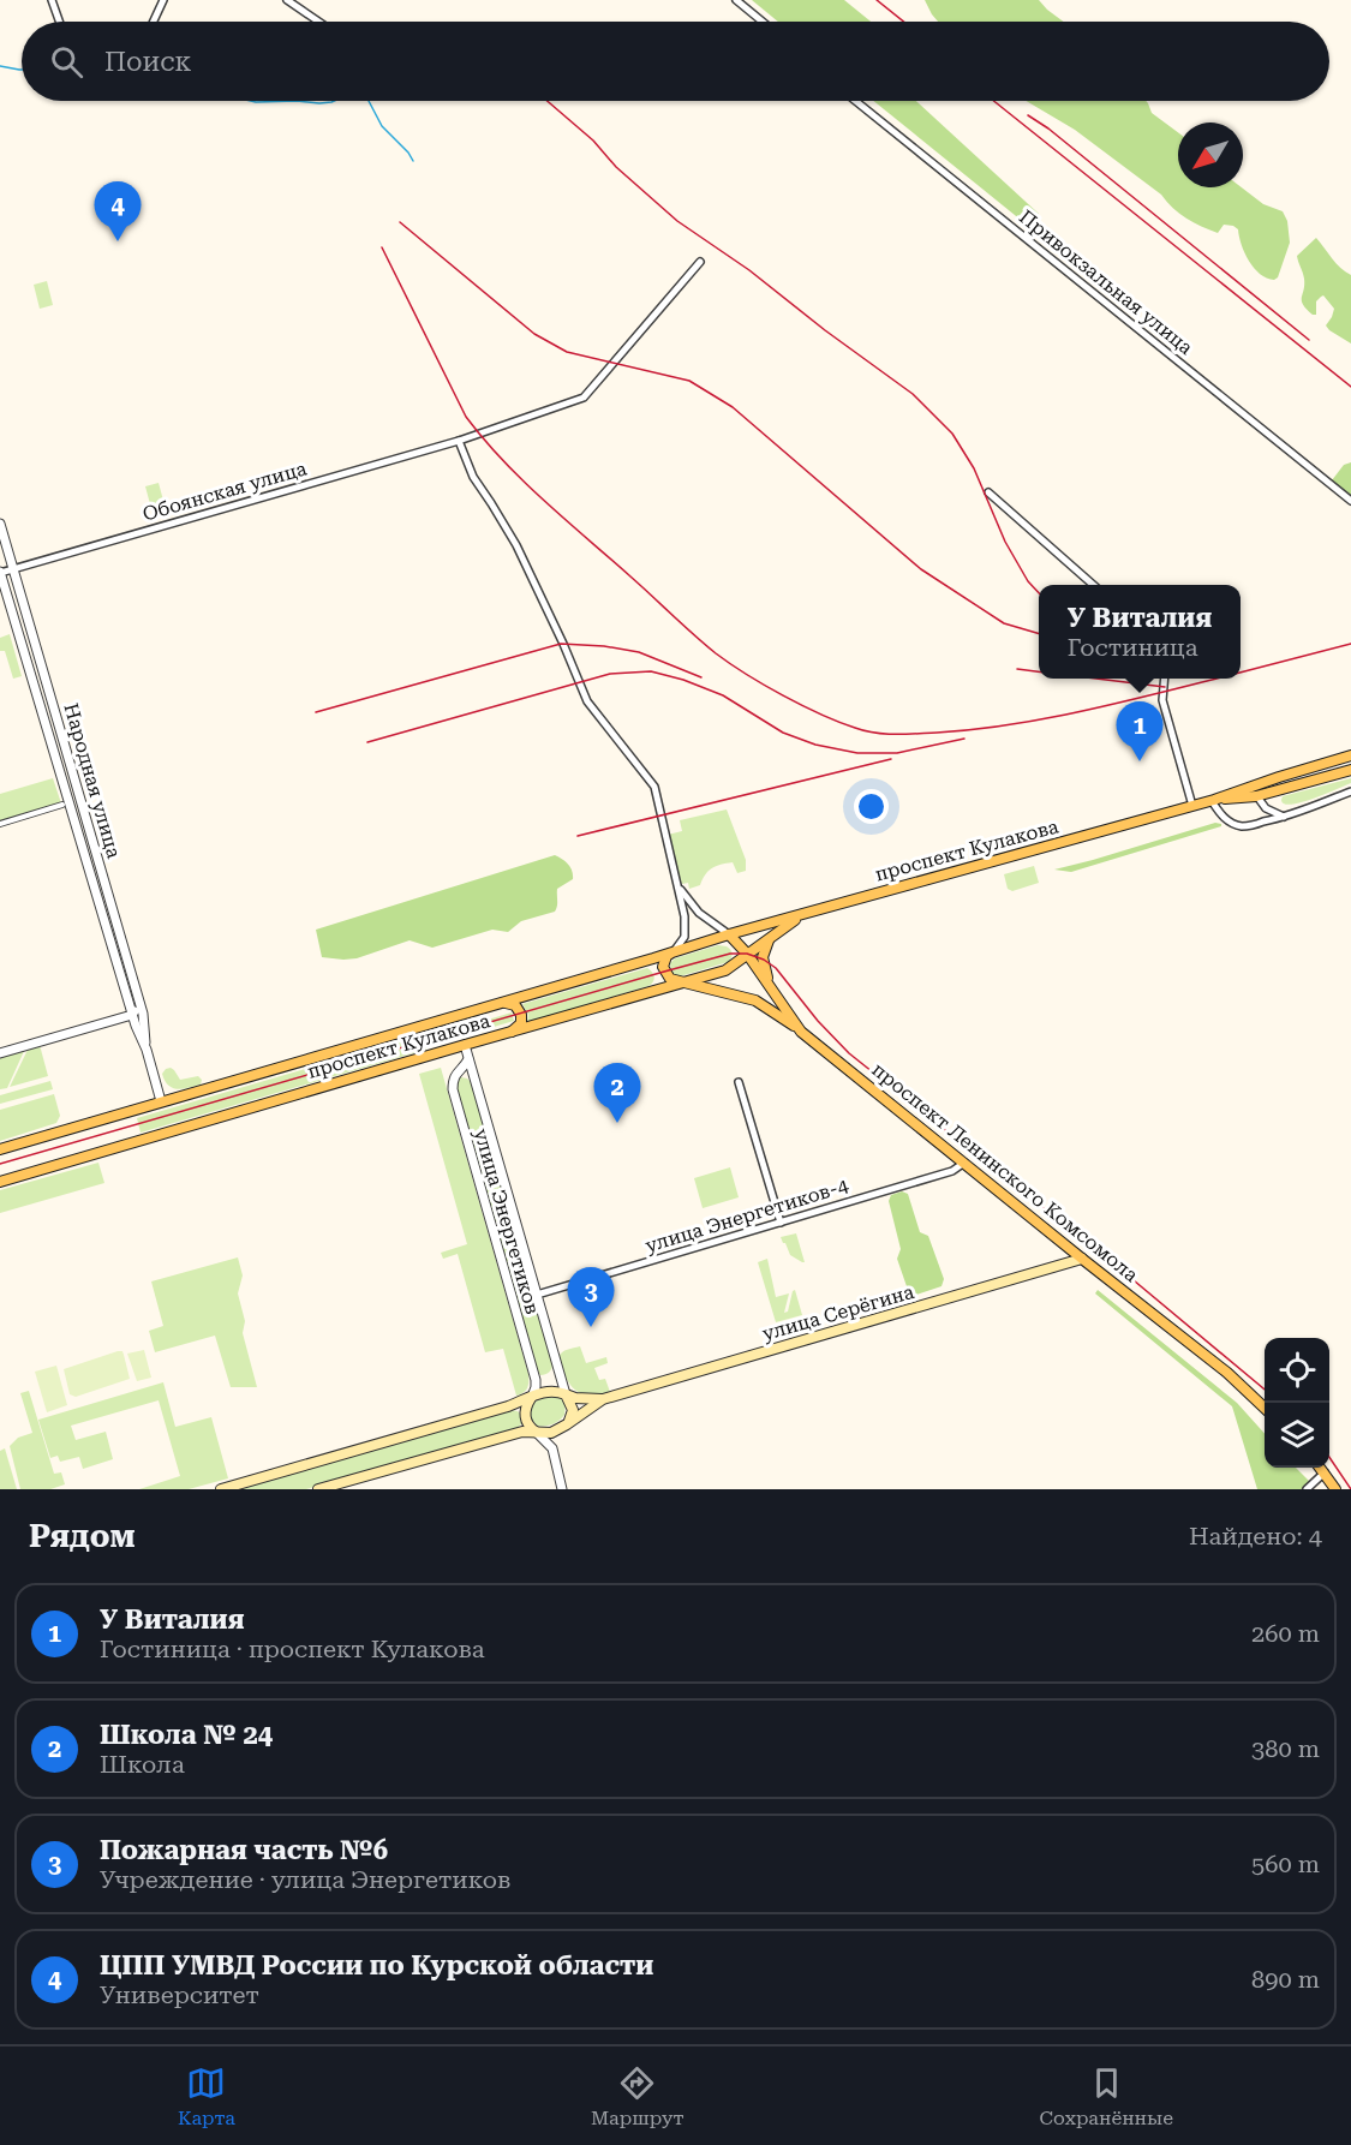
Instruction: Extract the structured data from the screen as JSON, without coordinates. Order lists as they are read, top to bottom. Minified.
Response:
{"streets":{"main road":["проспект Кулакова","проспект Ленинского Комсомола","улица Серёгина"],"street":["Привокзальная улица","Обоянская улица","Народная улица","улица Энергетиков-4","улица Энергетиков"]},"crossings":[["Обоянская улица","Народная улица"],["Народная улица","проспект Кулакова"],["проспект Кулакова","проспект Ленинского Комсомола"],["проспект Кулакова","улица Энергетиков"],["проспект Ленинского Комсомола","улица Энергетиков-4"],["проспект Ленинского Комсомола","улица Серёгина"],["улица Энергетиков-4","улица Энергетиков"]],"north":"bottom left","page":{"search":"Поиск","pins":["4","1","2","3"],"popup":["У Виталия","Гостиница"],"heading":["Рядом","Найдено: 4"],"list":[{"mark":"1","name":"У Виталия","note":"Гостиница · проспект Кулакова","value":"260 m"},{"mark":"2","name":"Школа № 24","note":"Школа","value":"380 m"},{"mark":"3","name":"Пожарная часть №6","note":"Учреждение · улица Энергетиков","value":"560 m"},{"mark":"4","name":"ЦПП УМВД России по Курской области","note":"Университет","value":"890 m"}],"nav":["Карта","Маршрут","Сохранённые"]}}
